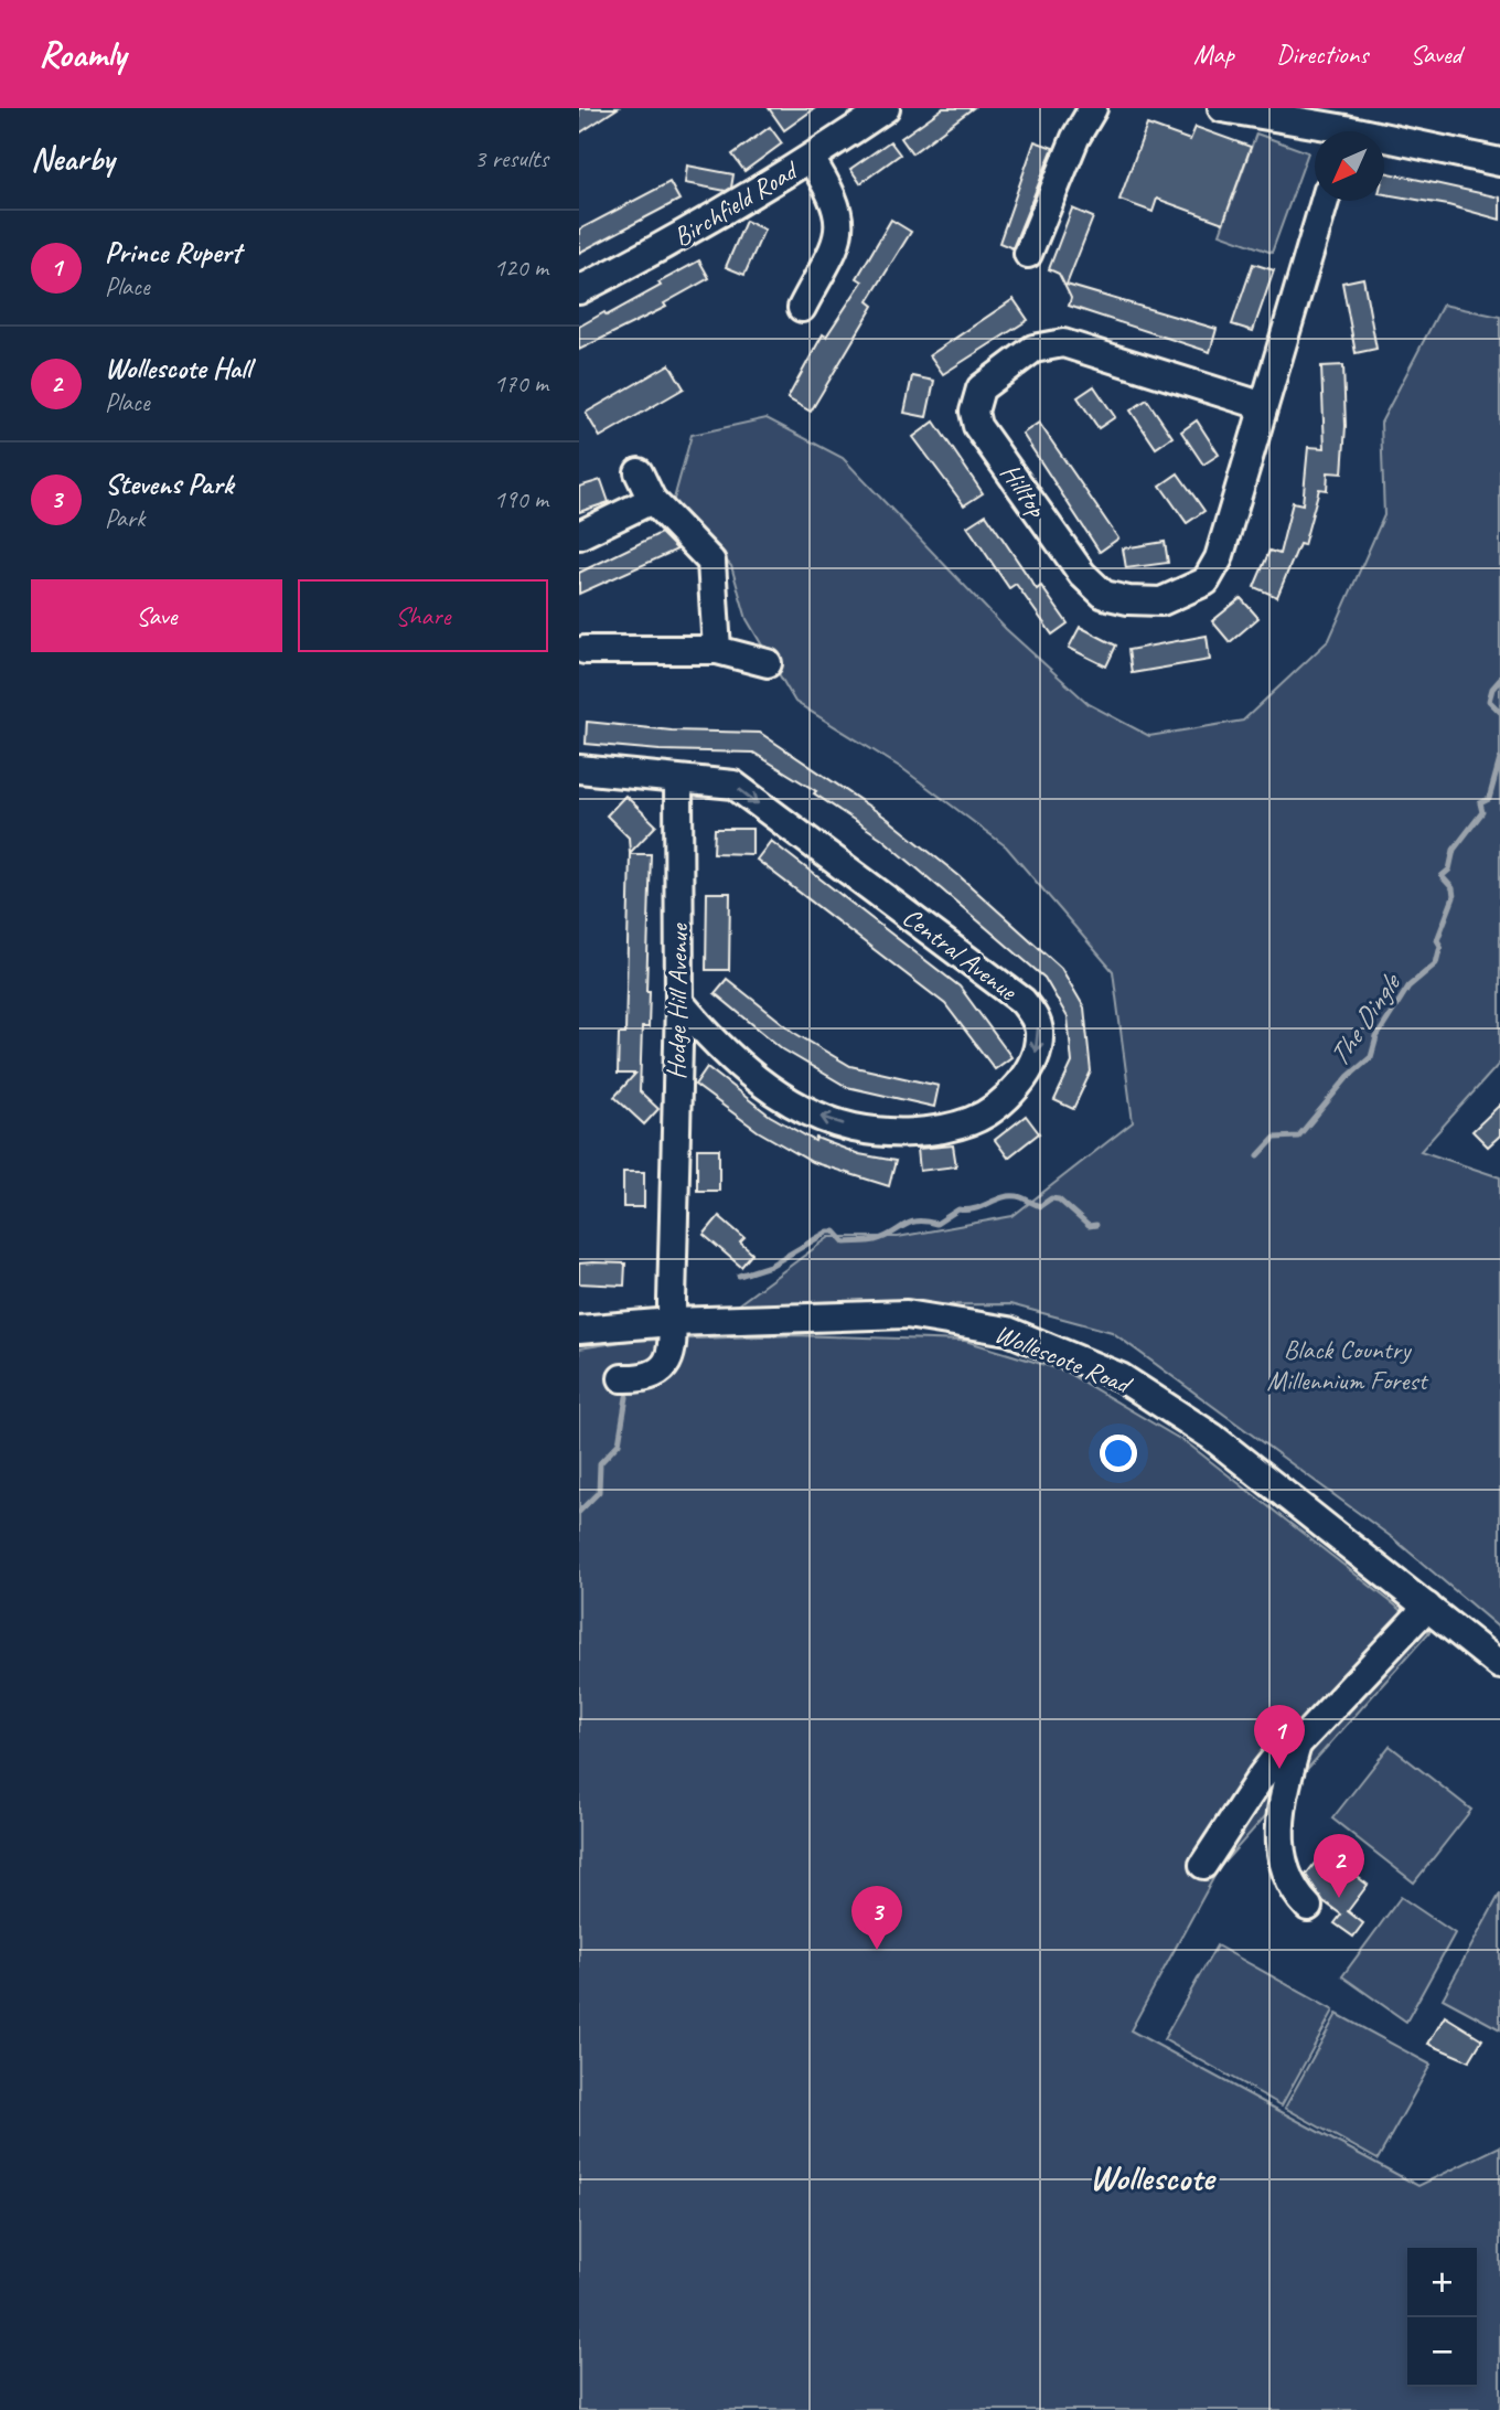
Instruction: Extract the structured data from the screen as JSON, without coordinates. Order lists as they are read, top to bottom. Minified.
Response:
{"streets":{"street":["Birchfield Road","Hilltop","Central Avenue","Hodge Hill Avenue","Wollescote Road"]},"crossings":[["Central Avenue","Hodge Hill Avenue"],["Hodge Hill Avenue","Wollescote Road"]],"districts":["Wollescote"],"water":["The Dingle"],"parks":["Black Country Millennium Forest"],"north":"bottom left","page":{"header":"Roamly","nav":["Map","Directions","Saved"],"heading":["Nearby","3 results"],"list":[{"mark":"1","name":"Prince Rupert","note":"Place","value":"120 m"},{"mark":"2","name":"Wollescote Hall","note":"Place","value":"170 m"},{"mark":"3","name":"Stevens Park","note":"Park","value":"190 m"}],"buttons":["Save","Share"],"pins":["1","2","3"],"map_buttons":["+","−"]}}
